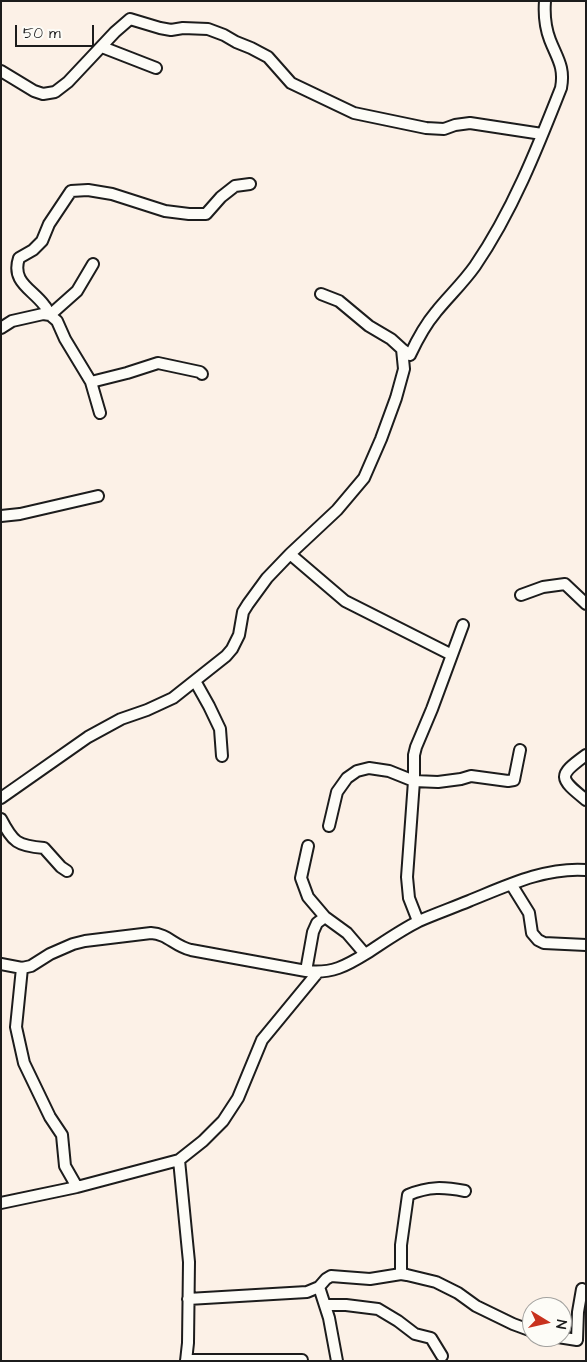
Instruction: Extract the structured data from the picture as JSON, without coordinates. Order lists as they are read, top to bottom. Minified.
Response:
{"scale_bar":"50 m","north":"right"}
